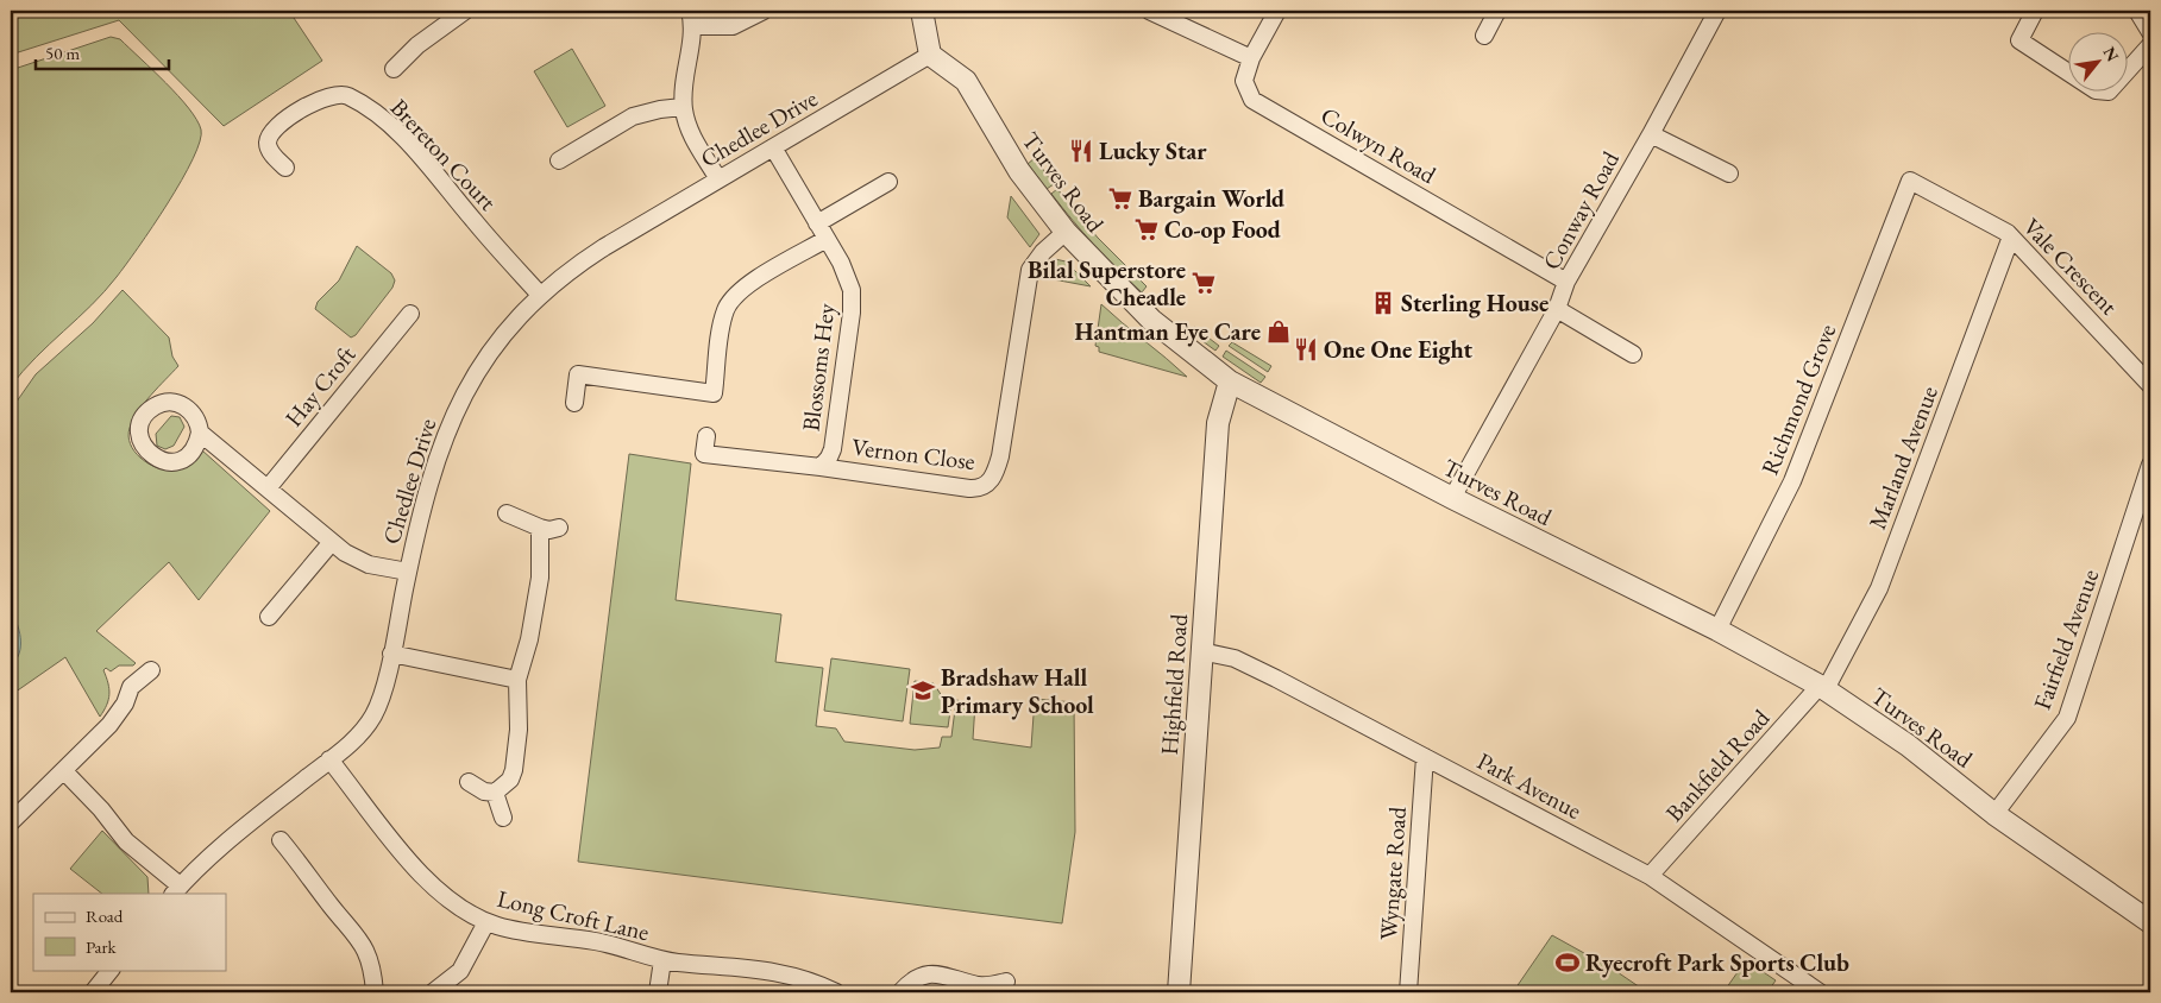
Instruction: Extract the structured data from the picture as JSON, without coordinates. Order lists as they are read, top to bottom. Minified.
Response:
{"streets":{"street":["Chedlee Drive","Colwyn Road","Brereton Court","Turves Road","Conway Road","Vale Crescent","Blossoms Hey","Hay Croft","Richmond Grove","Vernon Close","Marland Avenue","Fairfield Avenue","Highfield Road","Bankfield Road","Park Avenue","Wyngate Road","Long Croft Lane"]},"crossings":[["Chedlee Drive","Brereton Court"],["Chedlee Drive","Turves Road"],["Chedlee Drive","Blossoms Hey"],["Chedlee Drive","Long Croft Lane"],["Colwyn Road","Conway Road"],["Turves Road","Conway Road"],["Turves Road","Richmond Grove"],["Turves Road","Vernon Close"],["Turves Road","Marland Avenue"],["Turves Road","Fairfield Avenue"],["Turves Road","Highfield Road"],["Turves Road","Bankfield Road"],["Vale Crescent","Richmond Grove"],["Vale Crescent","Marland Avenue"],["Blossoms Hey","Vernon Close"],["Marland Avenue","Bankfield Road"],["Highfield Road","Park Avenue"],["Bankfield Road","Park Avenue"],["Park Avenue","Wyngate Road"]],"places":{"restaurant":["Lucky Star","One One Eight"],"supermarket":["Bargain World","Co-op Food","Bilal Superstore Cheadle"],"building":["Sterling House"],"shop":["Hantman Eye Care"],"school or university":["Bradshaw Hall Primary School"],"sports":["Ryecroft Park Sports Club"]},"legend":["Road","Park"],"scale_bar":"50 m","north":"top right"}
